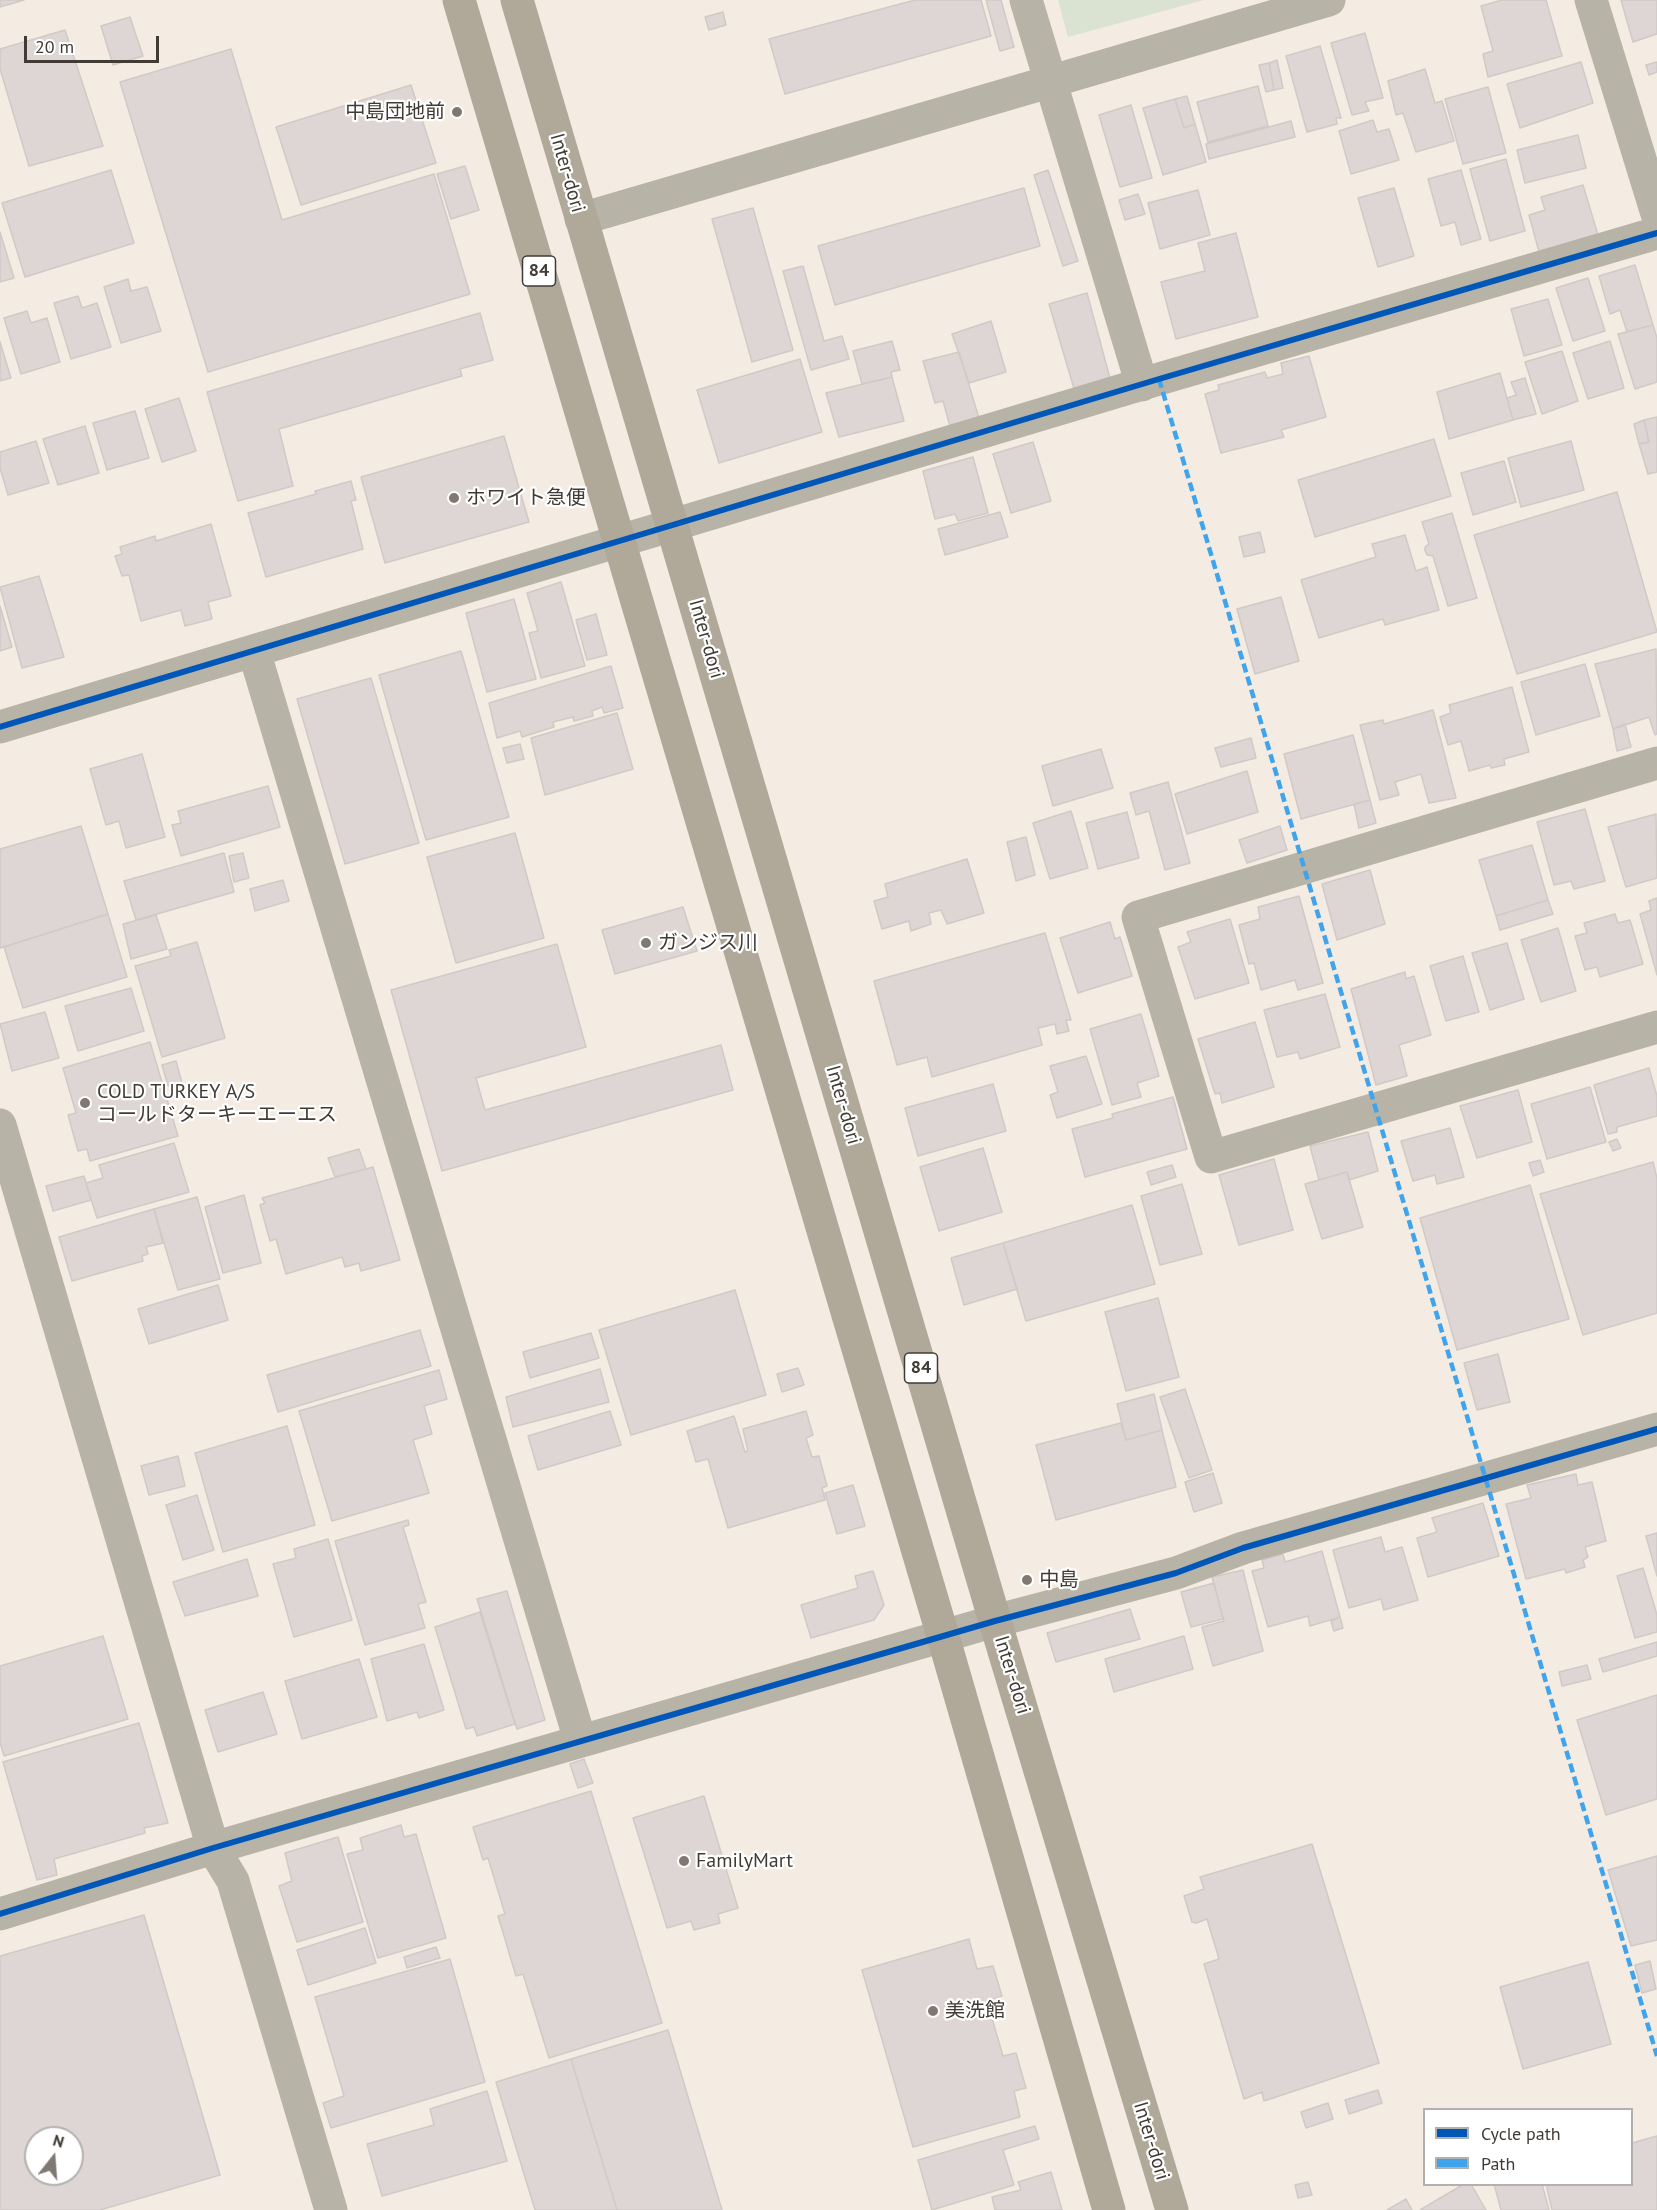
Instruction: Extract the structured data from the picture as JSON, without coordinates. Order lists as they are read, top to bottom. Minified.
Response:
{"streets":{"main road":["Inter-dori","84"]},"places":["中島団地前","ホワイト急便","ガンジス川","COLD TURKEY A/S コールドターキーエーエス","中島","FamilyMart","美洗館"],"legend":["Cycle path","Path"],"scale_bar":"20 m","north":"top"}
